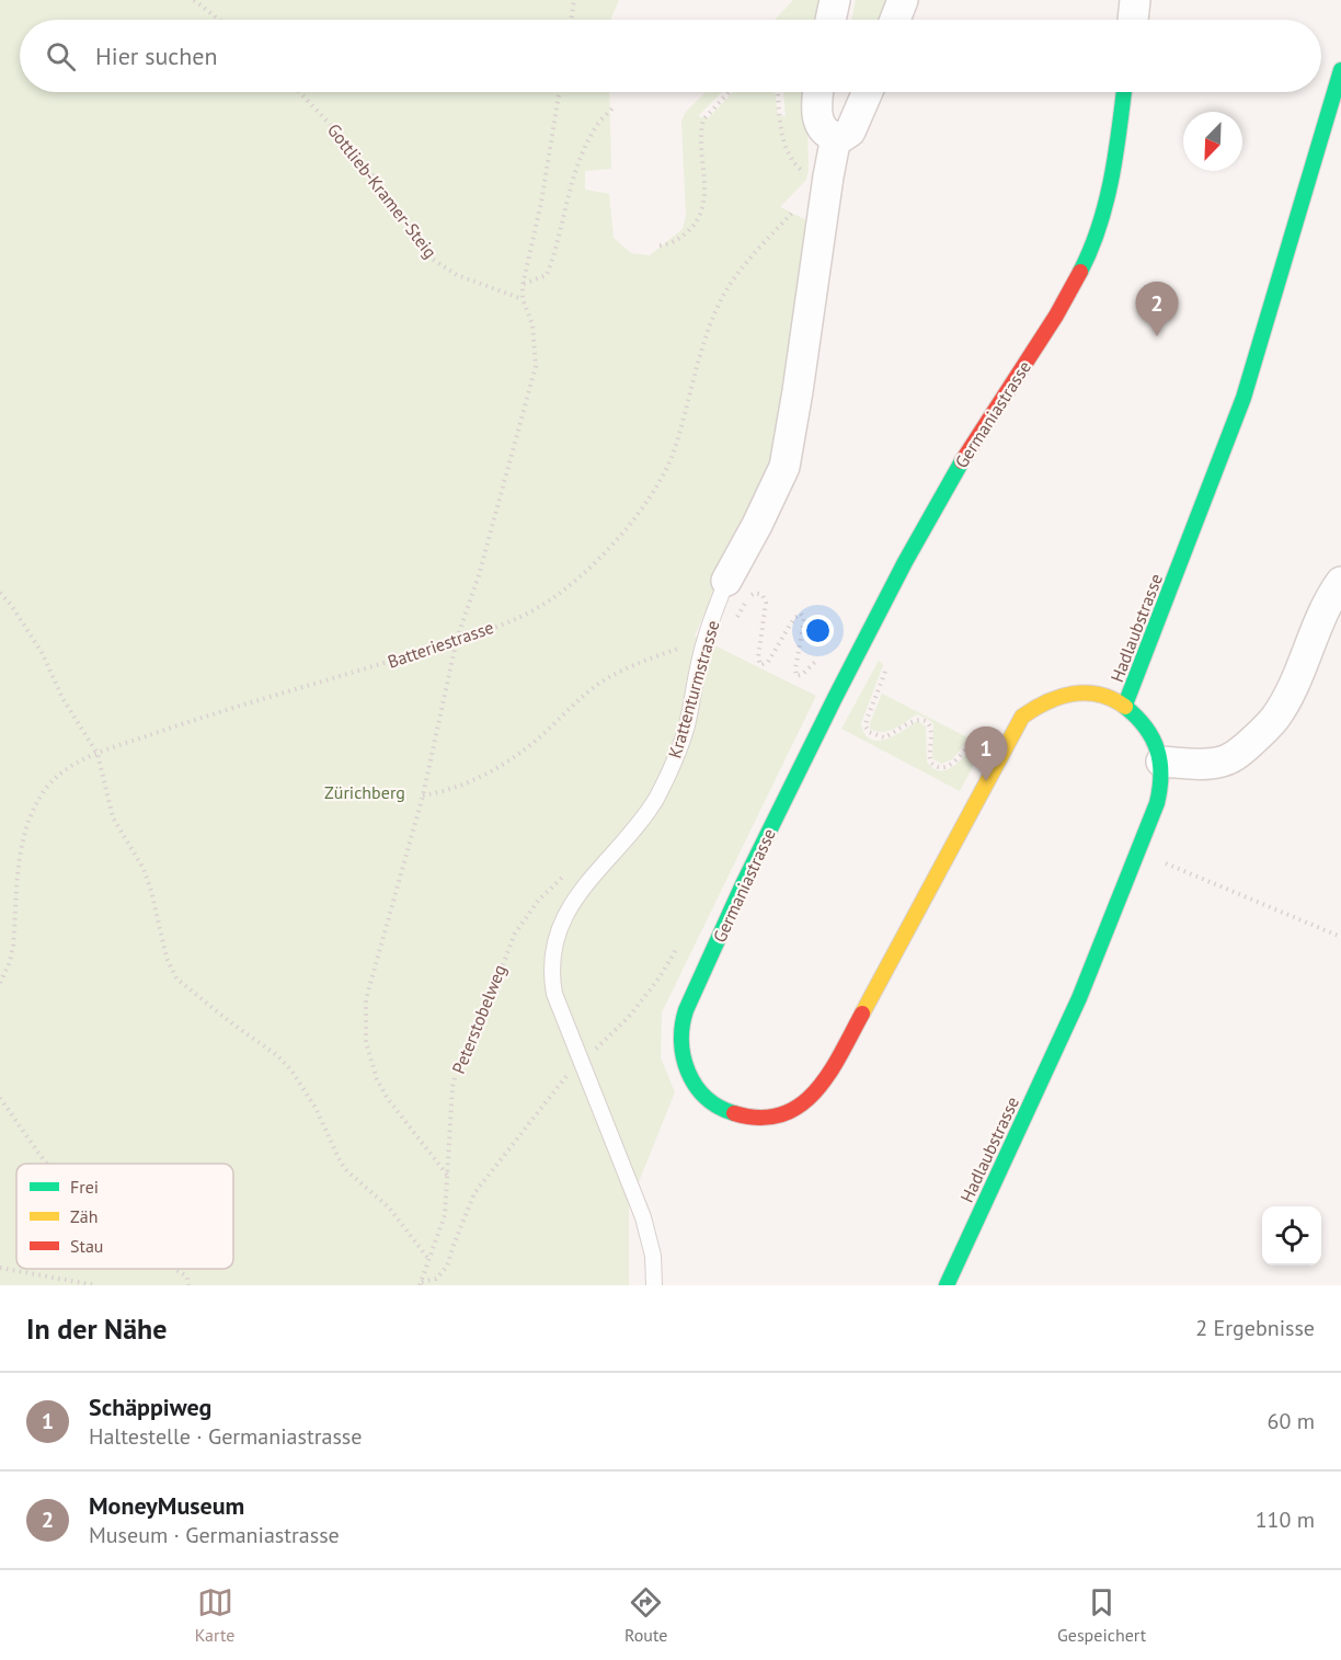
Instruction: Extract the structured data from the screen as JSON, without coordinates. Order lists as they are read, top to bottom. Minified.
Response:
{"streets":{"street":["Germaniastrasse","Hadlaubstrasse","Krattenturmstrasse"],"path":["Gottlieb-Kramer-Steig","Batteriestrasse","Peterstobelweg"]},"crossings":[["Germaniastrasse","Hadlaubstrasse"],["Batteriestrasse","Krattenturmstrasse"]],"parks":["Zürichberg"],"legend":["Frei","Zäh","Stau"],"north":"bottom left","page":{"search":"Hier suchen","pins":["2","1"],"heading":["In der Nähe","2 Ergebnisse"],"list":[{"mark":"1","name":"Schäppiweg","note":"Haltestelle · Germaniastrasse","value":"60 m"},{"mark":"2","name":"MoneyMuseum","note":"Museum · Germaniastrasse","value":"110 m"}],"nav":["Karte","Route","Gespeichert"]}}
